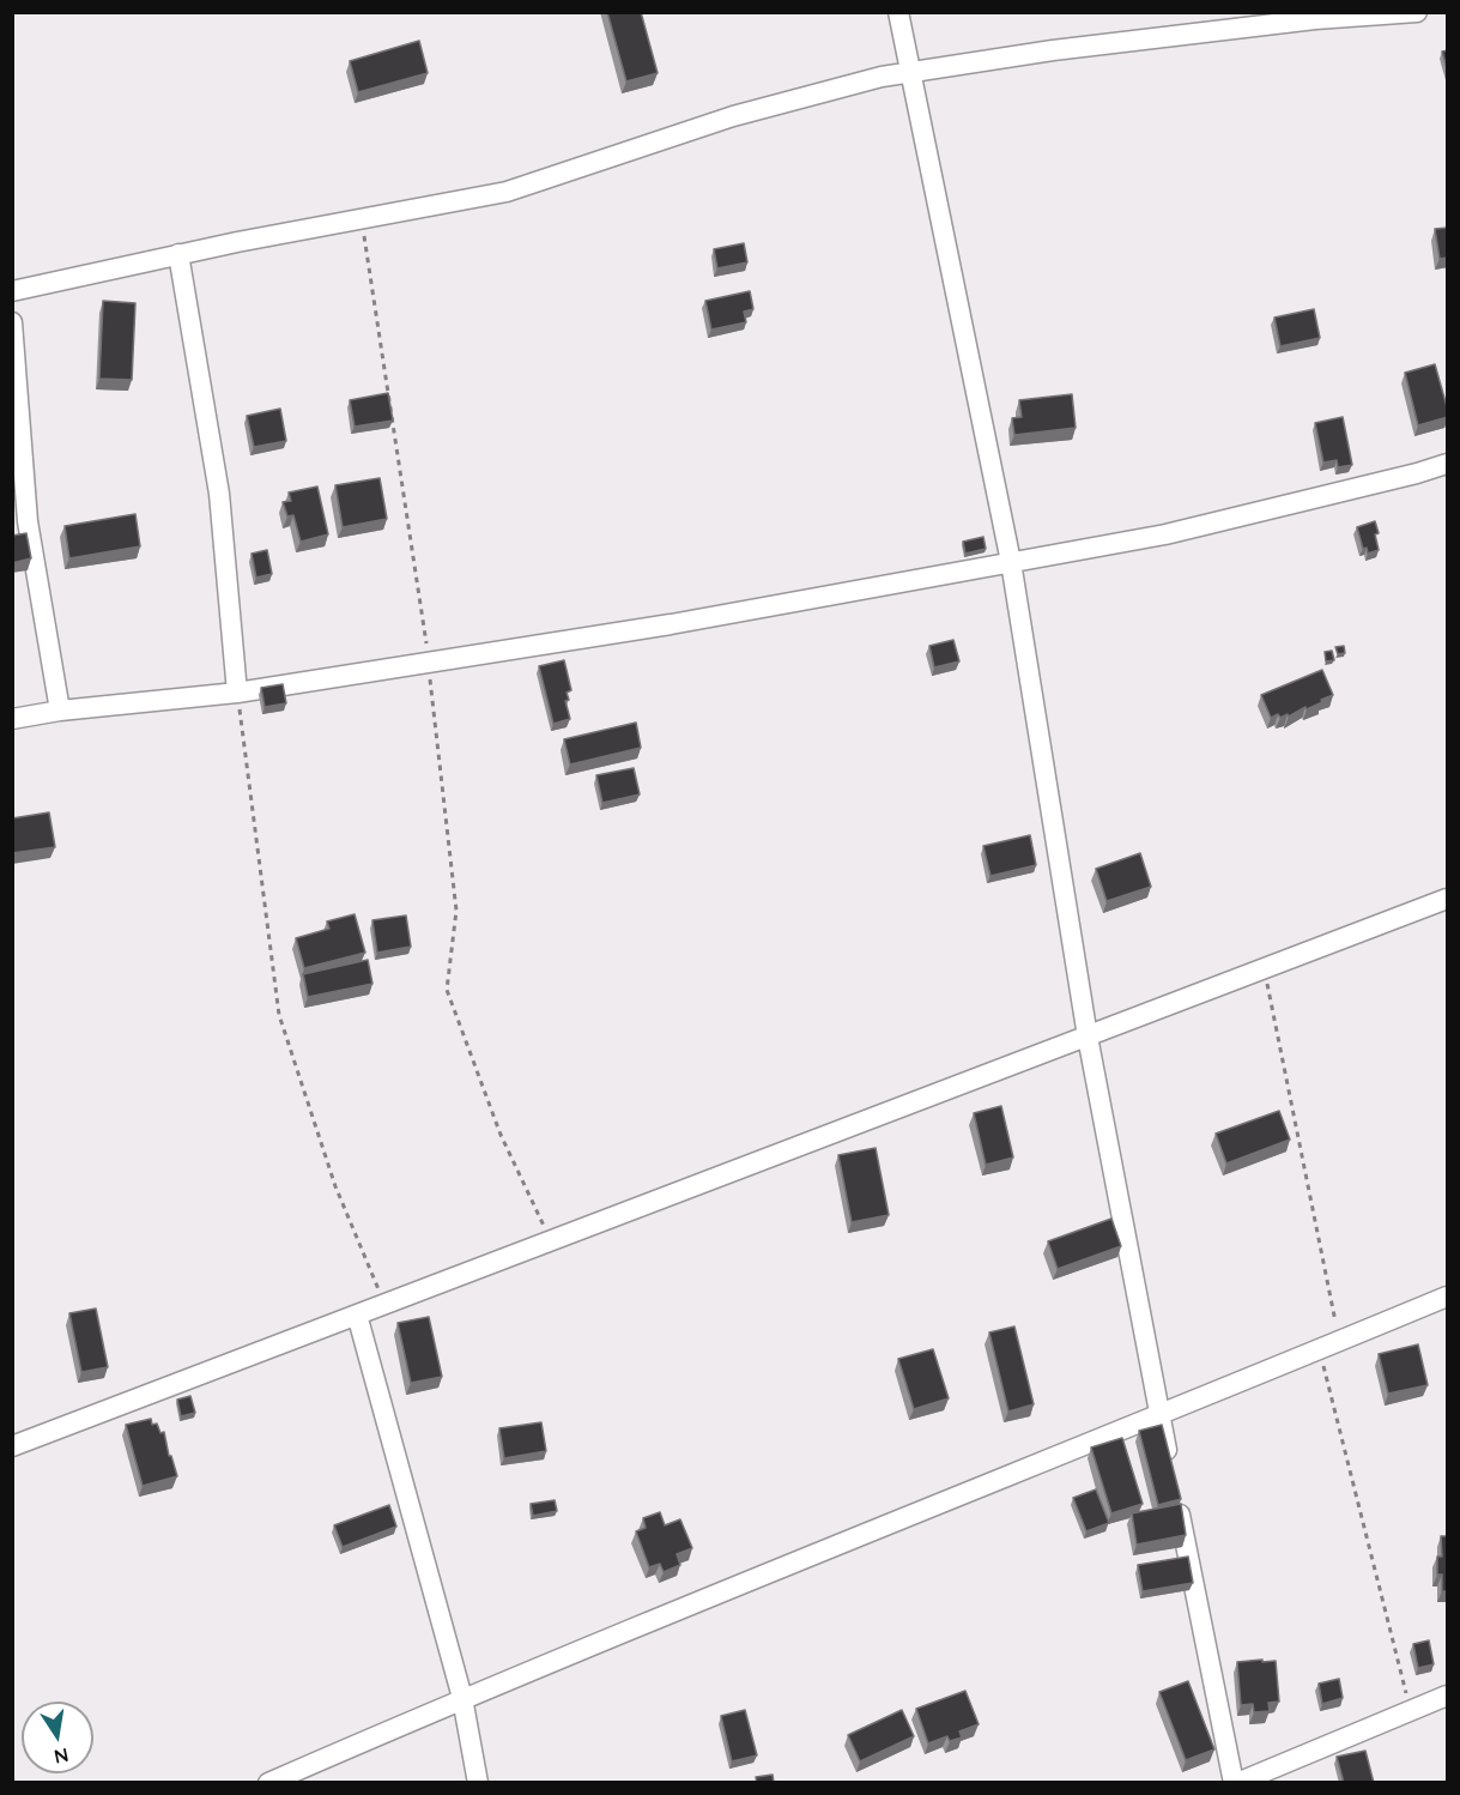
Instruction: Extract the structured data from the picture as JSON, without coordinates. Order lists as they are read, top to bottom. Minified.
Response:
{"north":"bottom"}
